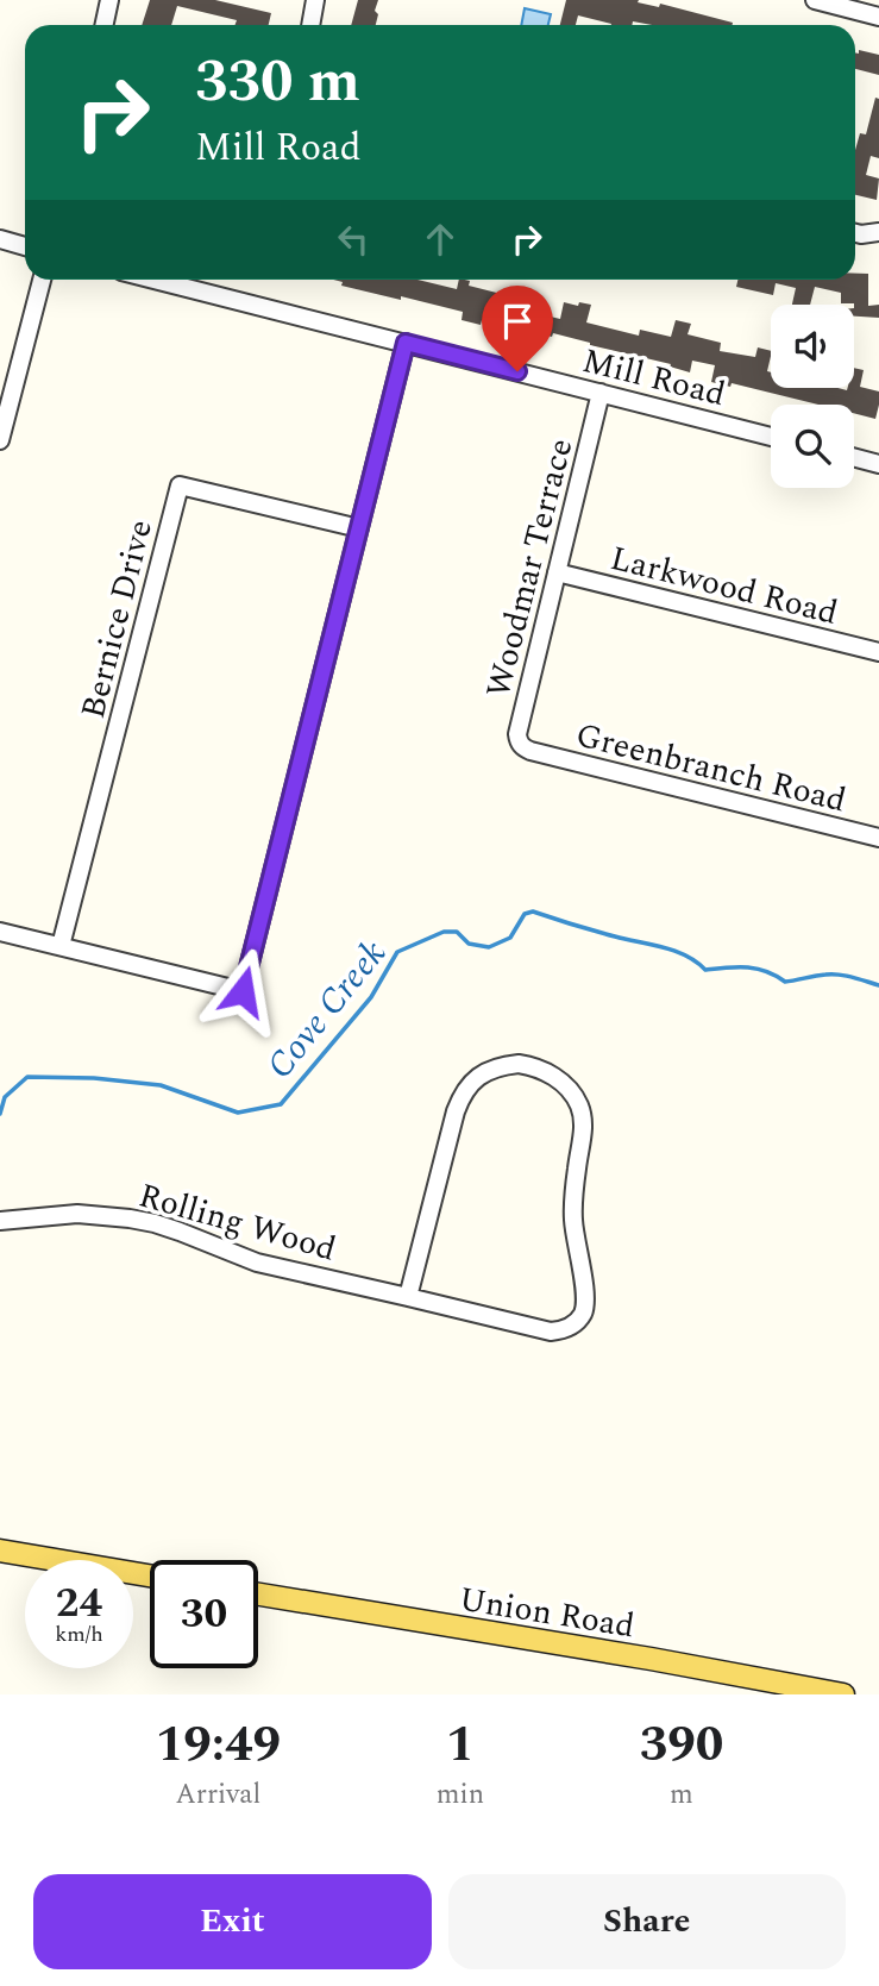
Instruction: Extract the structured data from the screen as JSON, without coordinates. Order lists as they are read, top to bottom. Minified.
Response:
{"streets":{"main road":["Union Road"],"street":["Mill Road","Woodmar Terrace","Larkwood Road","Bernice Drive","Greenbranch Road","Rolling Wood"]},"crossings":[["Mill Road","Woodmar Terrace"],["Woodmar Terrace","Larkwood Road"],["Woodmar Terrace","Greenbranch Road"]],"water":["Cove Creek"],"page":{"turn":["330 m","Mill Road"],"speed":"24 km/h","limit":"30","eta":["19:49","Arrival","1","min","390","m"],"buttons":["Exit","Share"]}}
